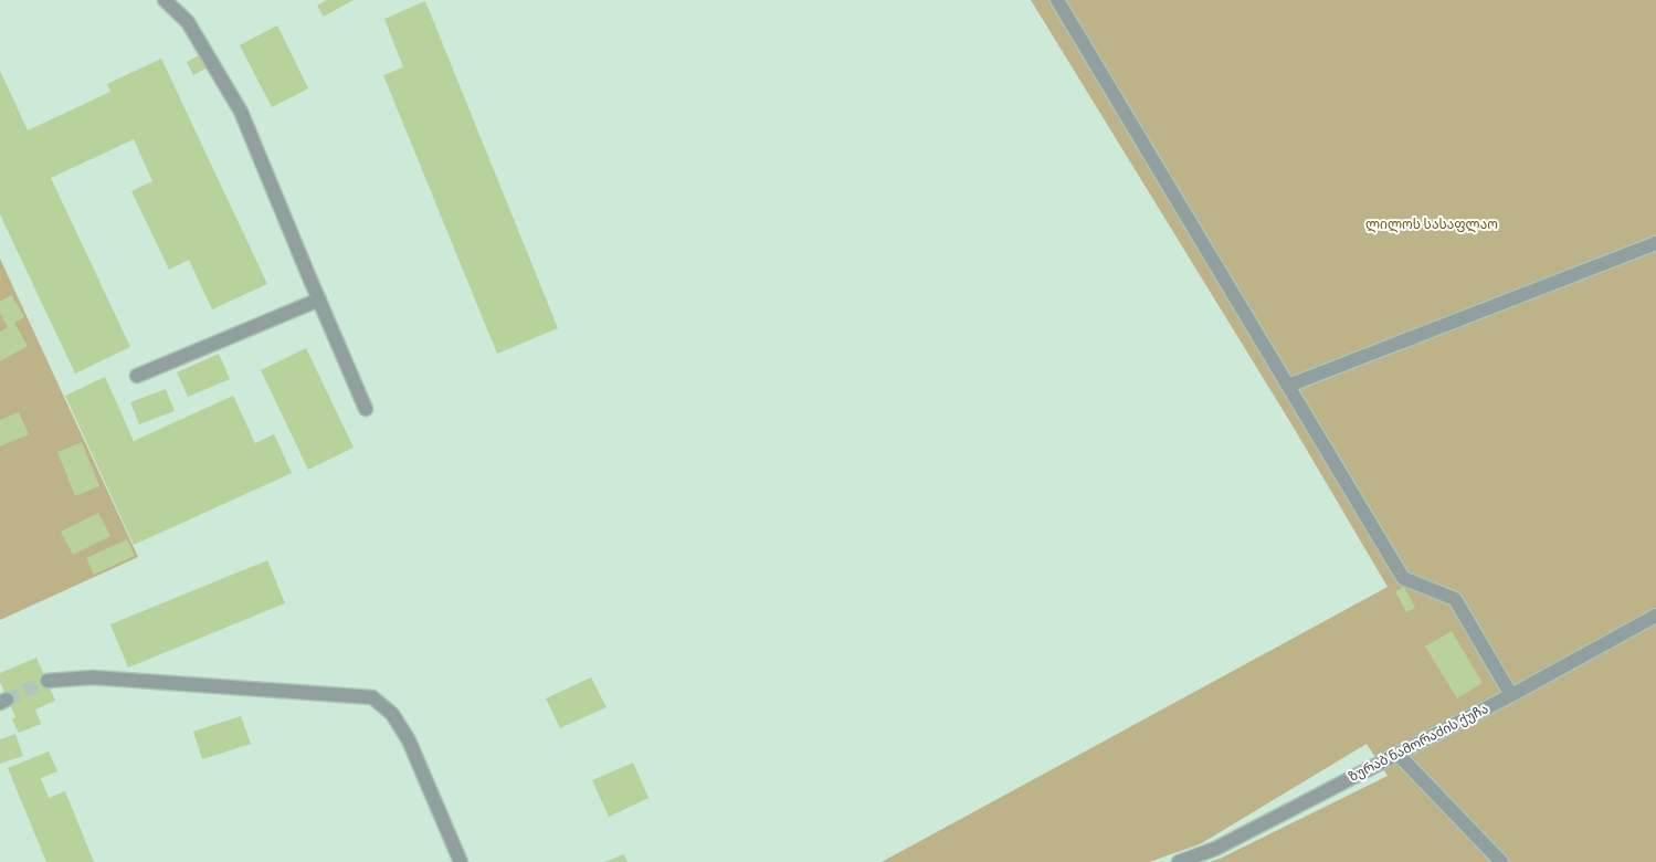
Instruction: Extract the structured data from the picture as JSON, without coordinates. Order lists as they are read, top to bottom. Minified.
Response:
{"streets":{"street":["ზურაბ ნამორაძის ქუჩა"]},"parks":["ლილოს სასაფლაო"]}
